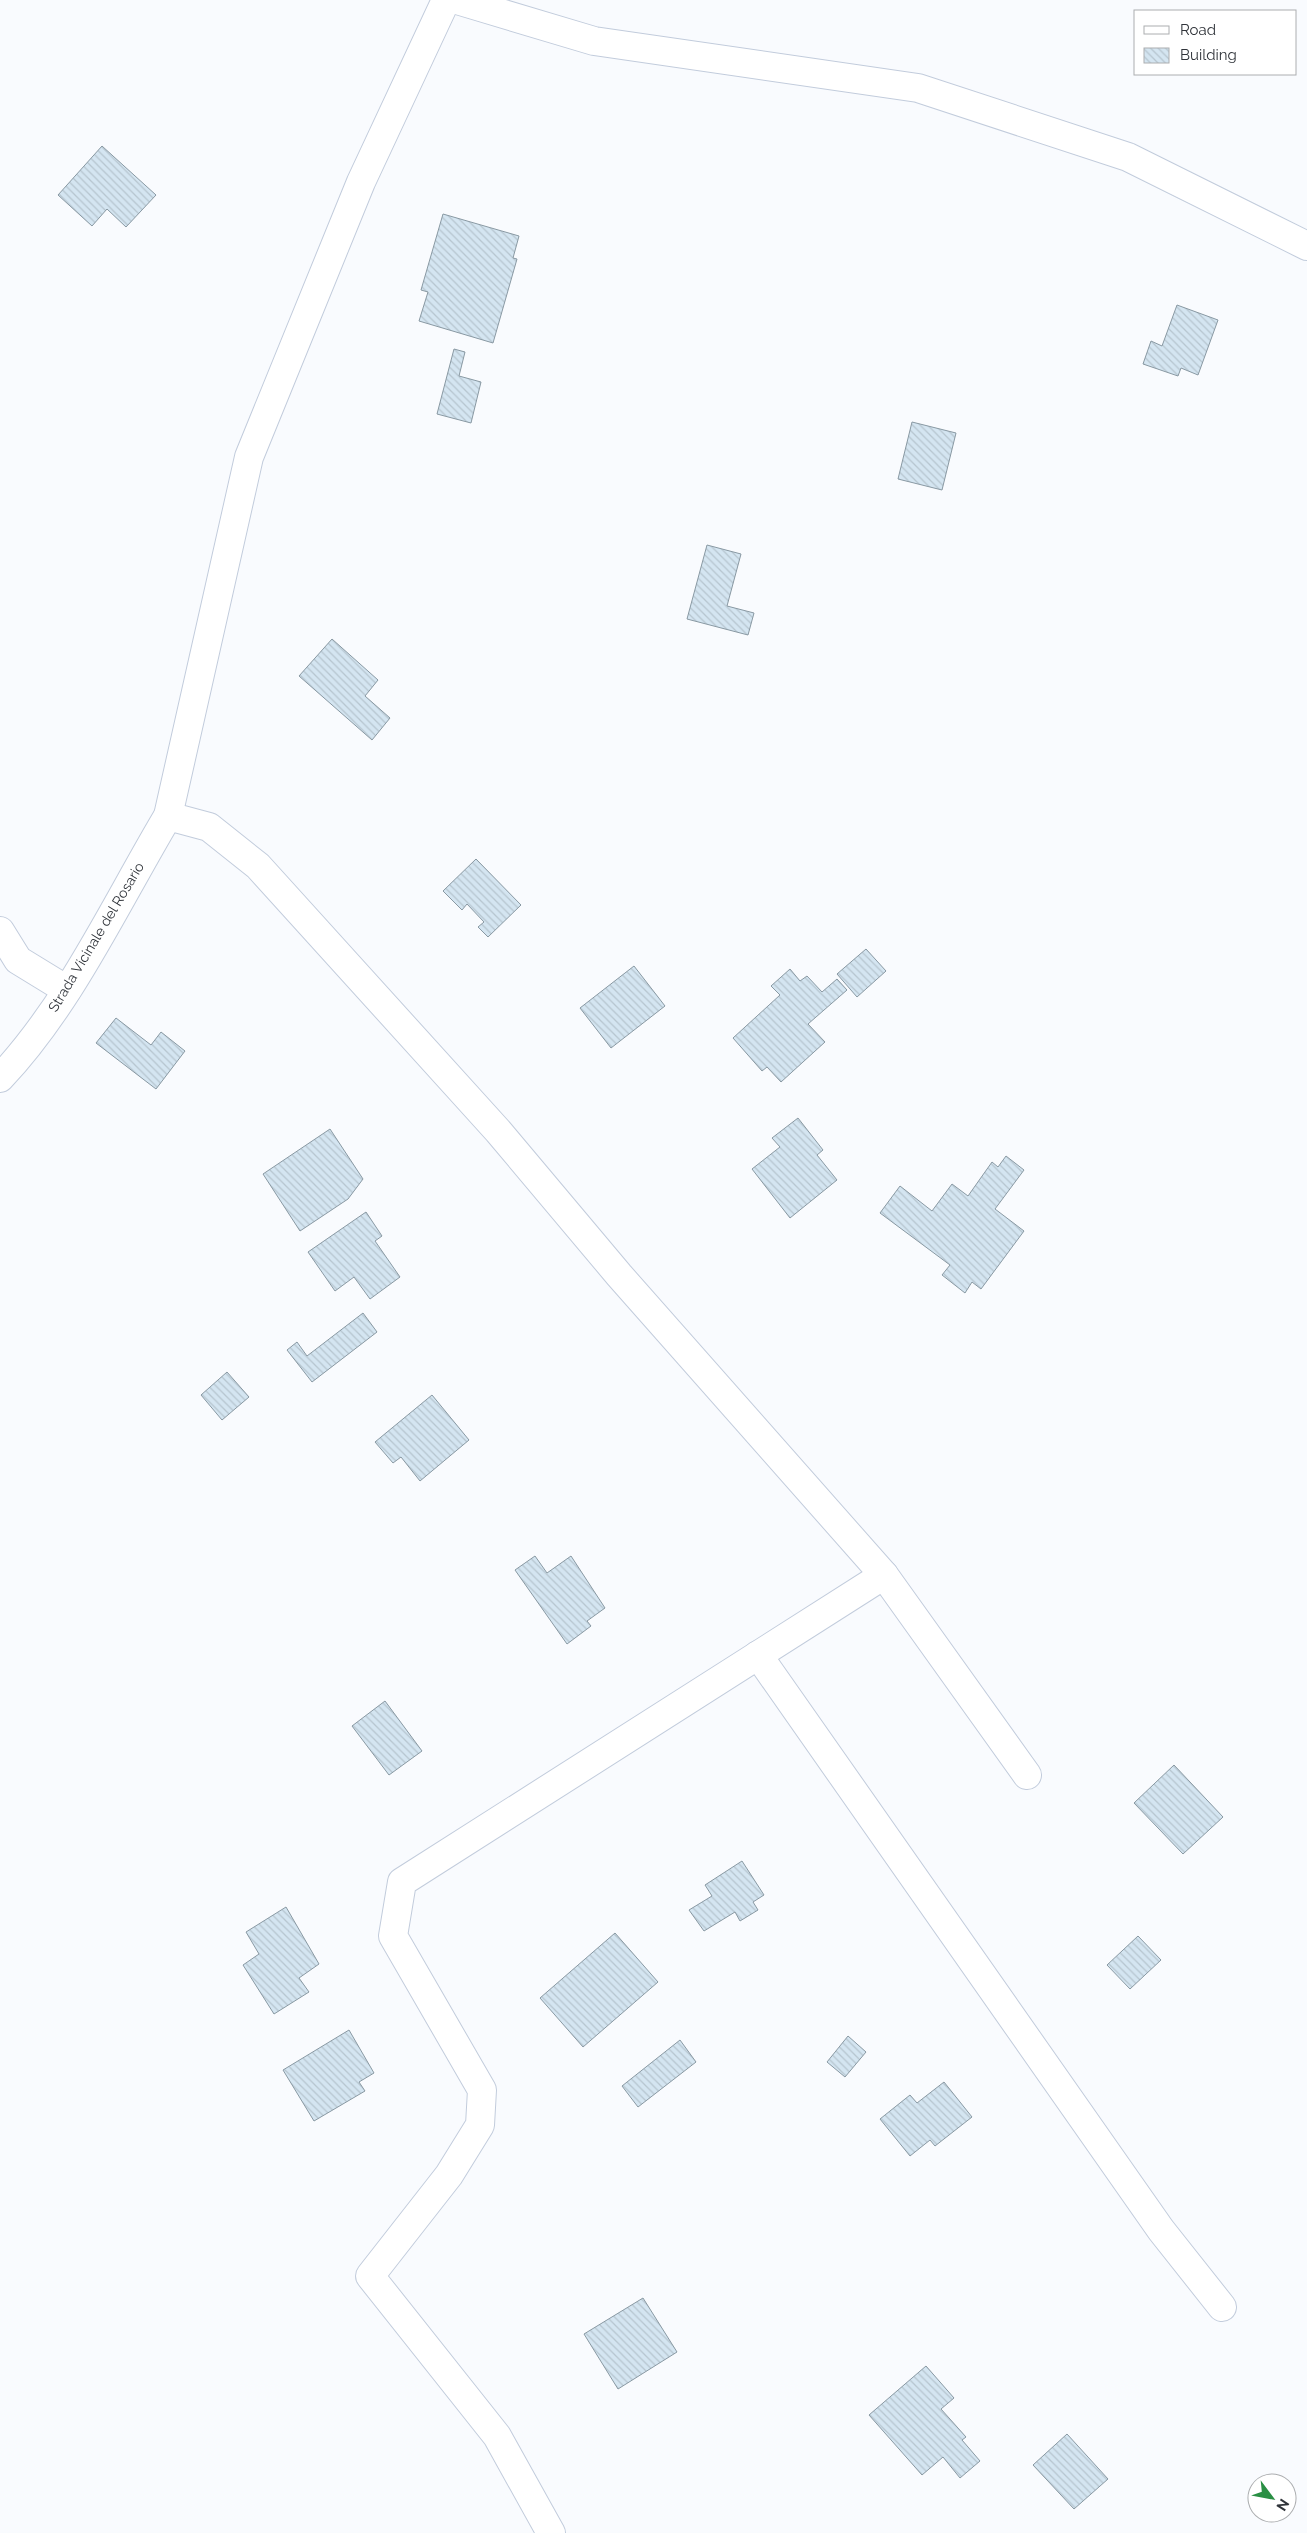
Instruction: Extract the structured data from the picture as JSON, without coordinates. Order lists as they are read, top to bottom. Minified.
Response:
{"streets":{"street":["Strada Vicinale del Rosario"]},"legend":["Road","Building"],"north":"bottom right"}
